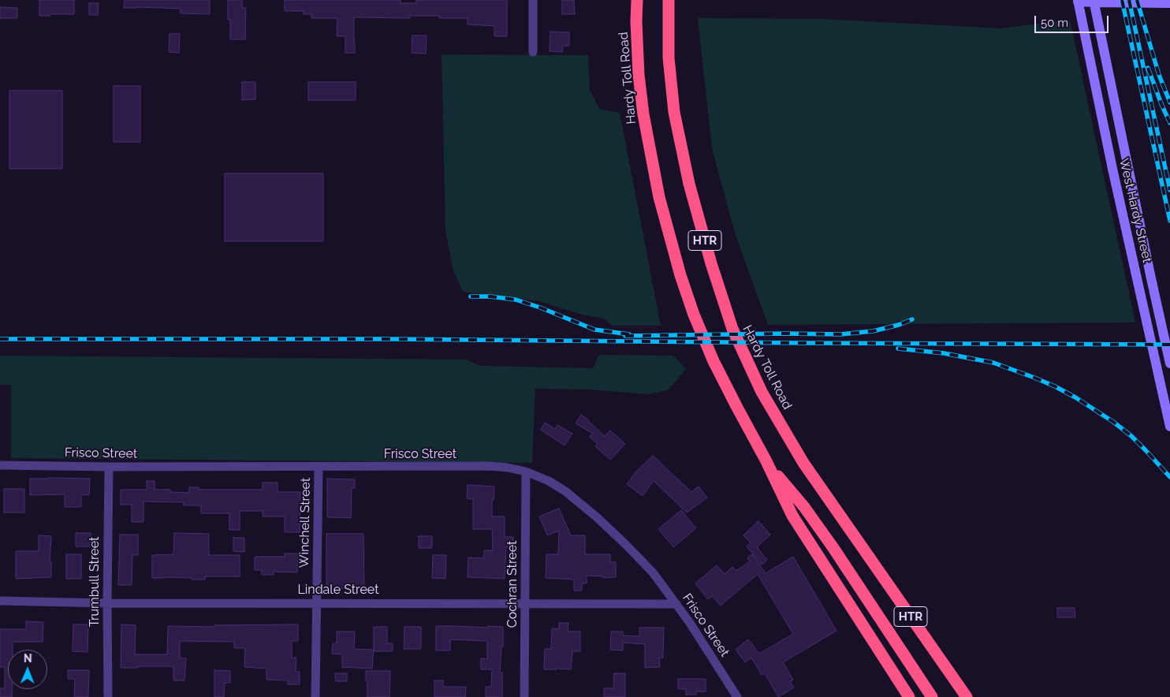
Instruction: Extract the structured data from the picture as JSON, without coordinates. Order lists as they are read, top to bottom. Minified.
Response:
{"streets":{"highway":["Hardy Toll Road","HTR"],"main road":["West Hardy Street"],"street":["Frisco Street","Winchell Street","Trumbull Street","Cochran Street","Lindale Street"]},"crossings":[["Frisco Street","Winchell Street"],["Frisco Street","Trumbull Street"],["Frisco Street","Cochran Street"],["Frisco Street","Lindale Street"],["Winchell Street","Lindale Street"],["Trumbull Street","Lindale Street"],["Cochran Street","Lindale Street"]],"scale_bar":"50 m","north":"top"}
